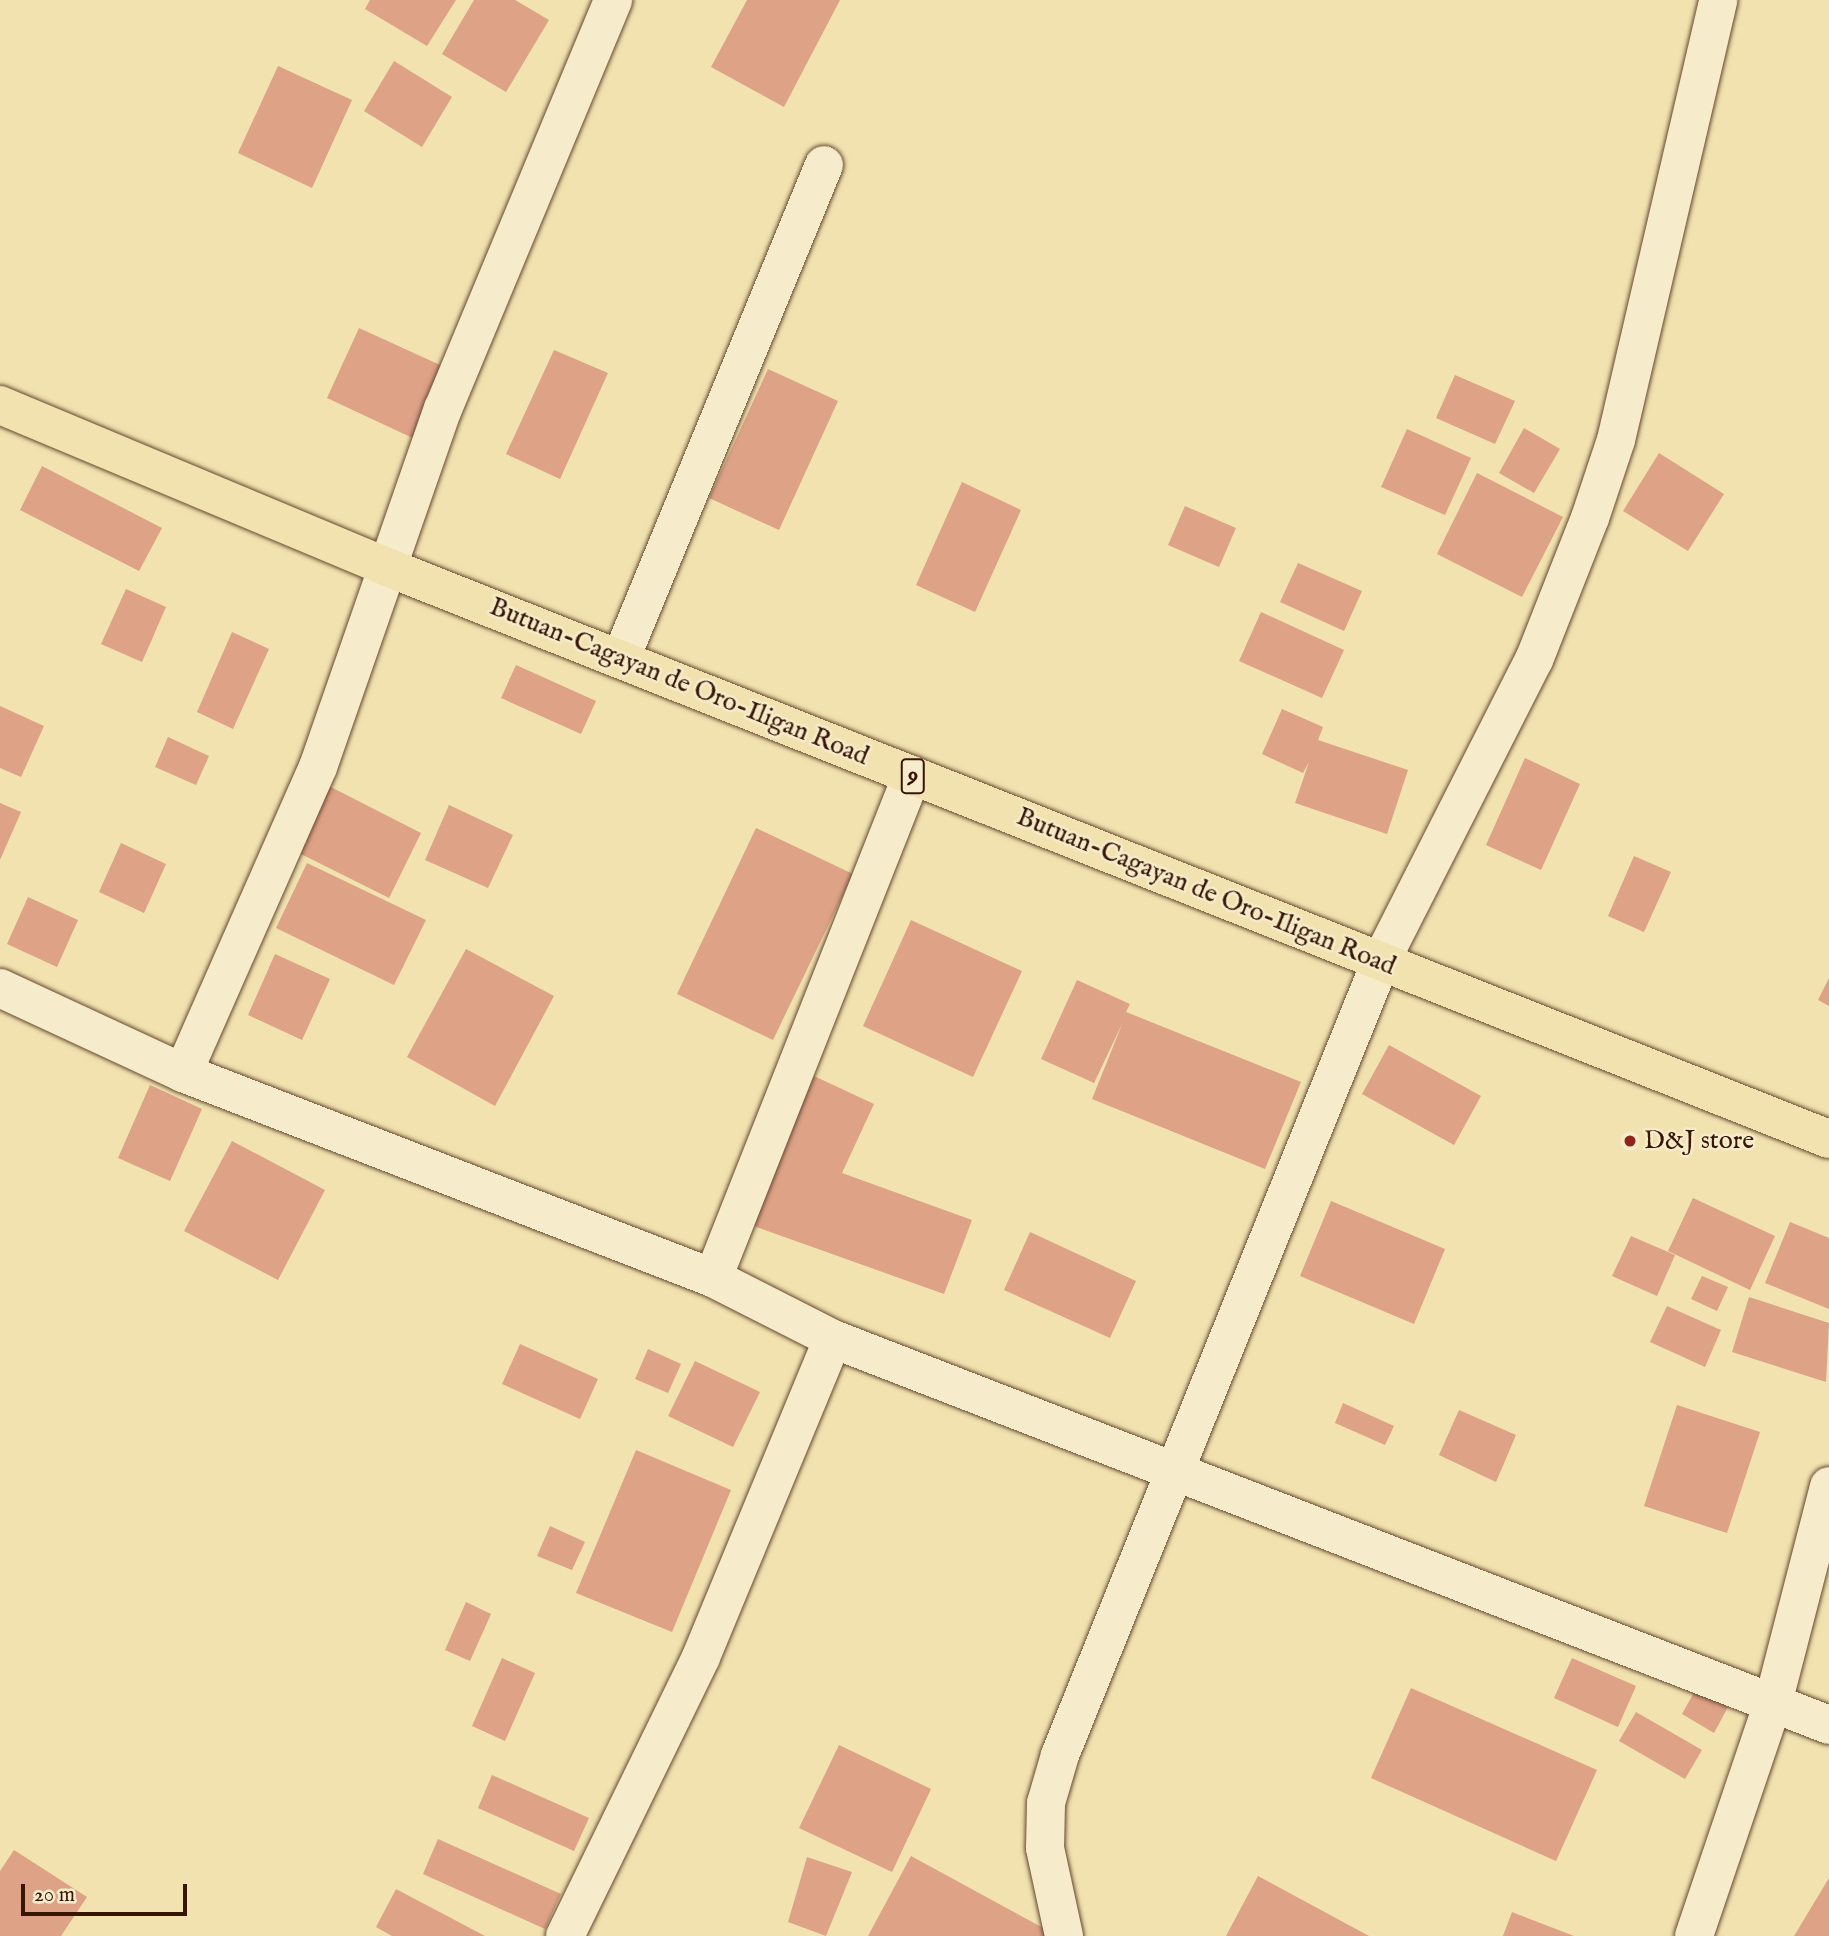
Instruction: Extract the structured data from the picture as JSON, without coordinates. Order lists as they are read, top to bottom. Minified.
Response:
{"streets":{"highway":["Butuan-Cagayan de Oro-Iligan Road","9"]},"places":["D&J store"],"scale_bar":"20 m"}
